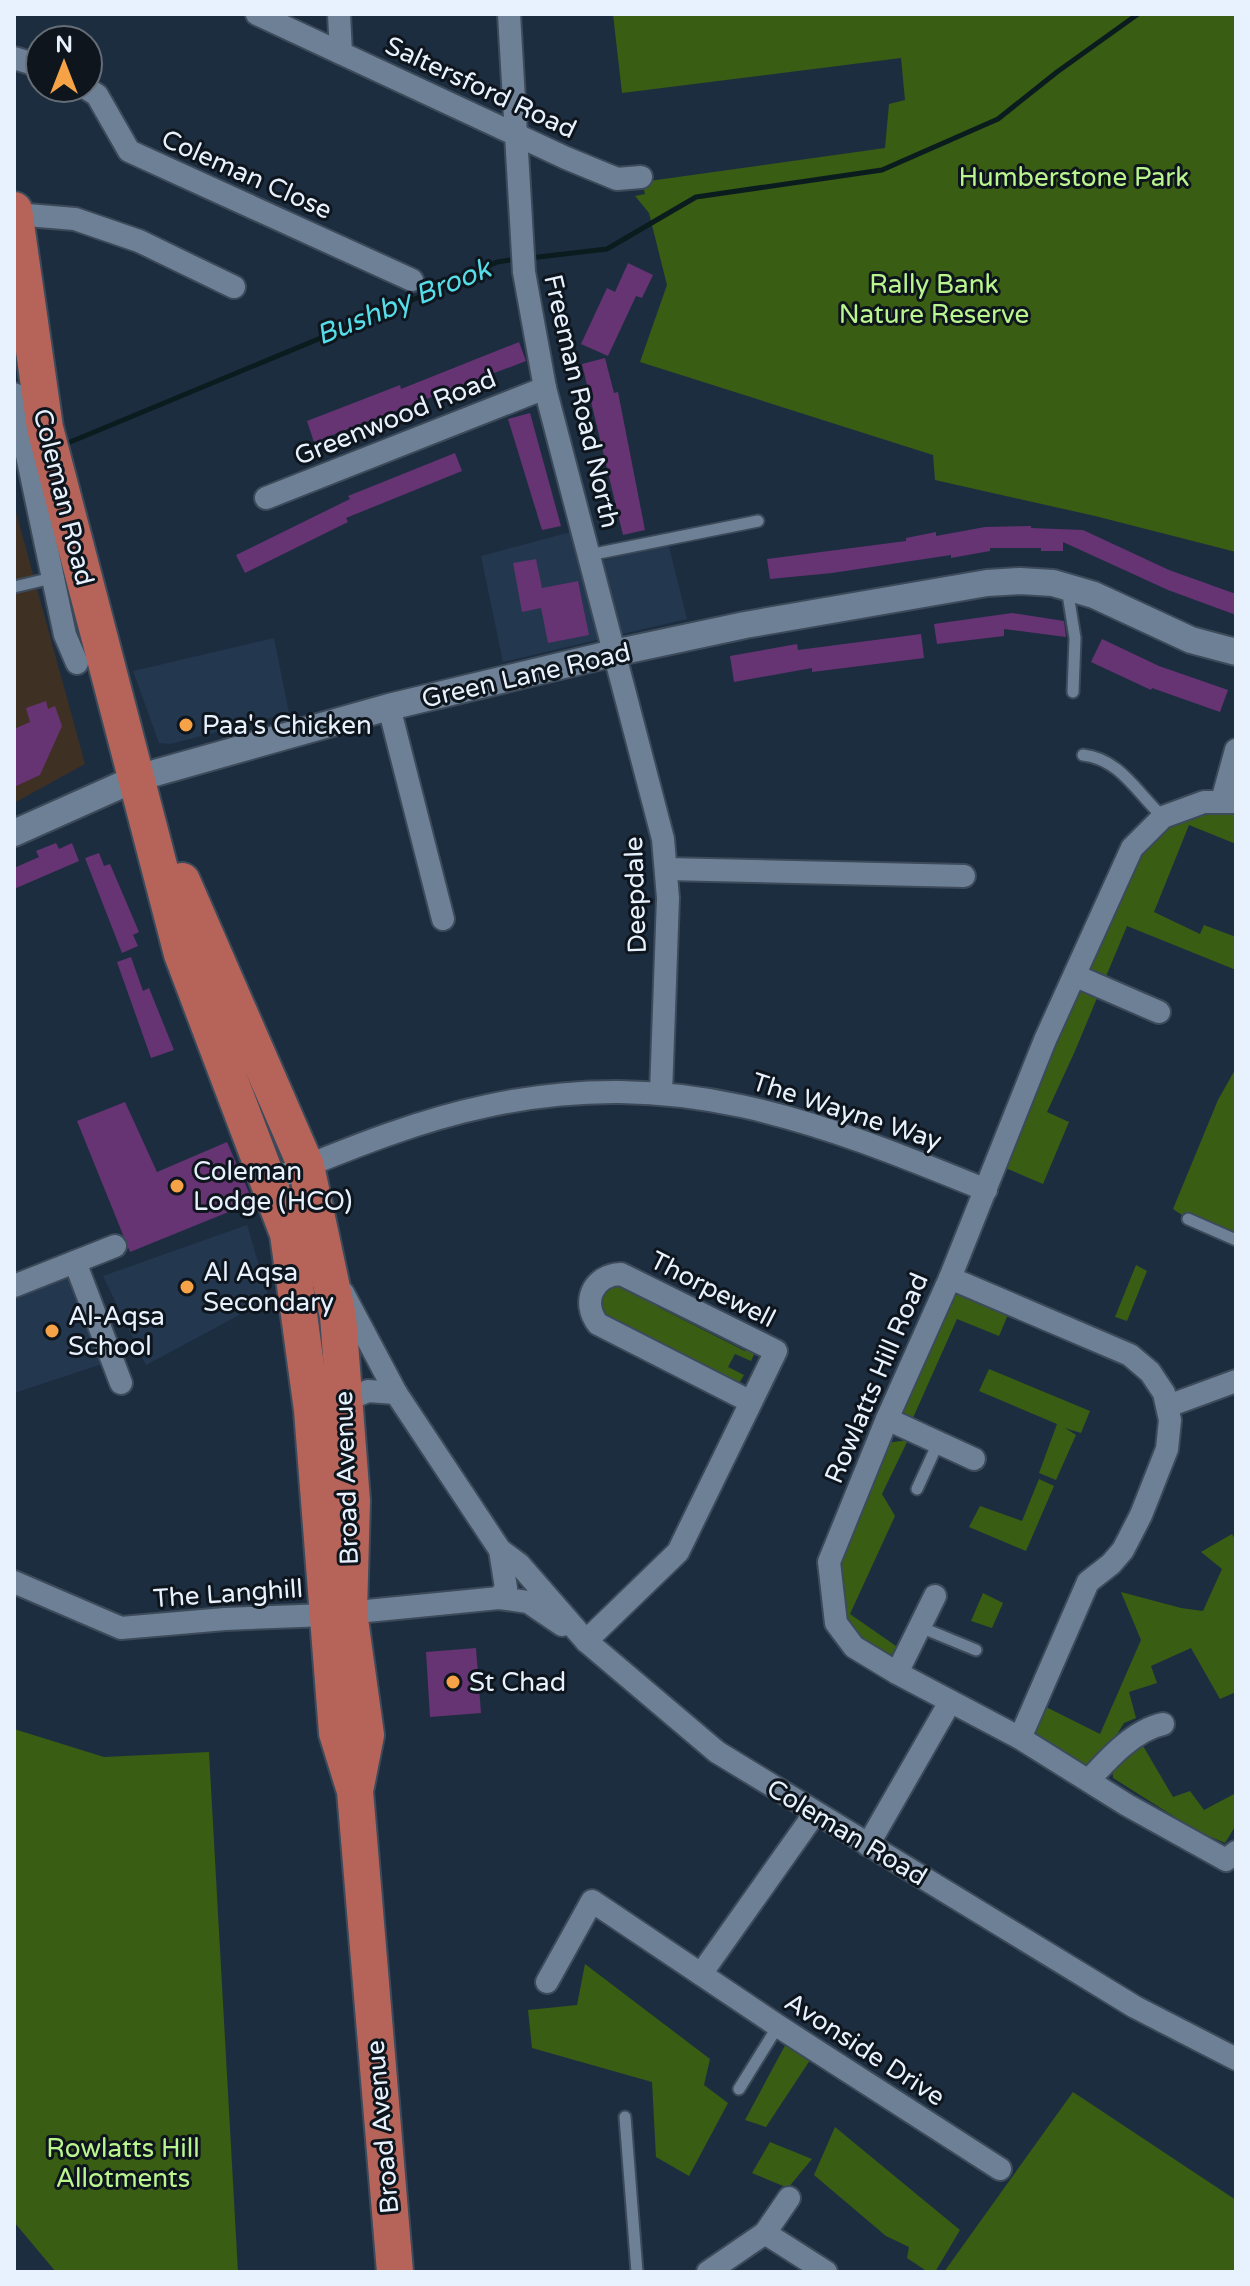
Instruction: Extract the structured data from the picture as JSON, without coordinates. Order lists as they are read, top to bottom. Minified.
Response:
{"streets":{"highway":["Coleman Road","Broad Avenue"],"street":["Saltersford Road","Coleman Close","Freeman Road North","Greenwood Road","Green Lane Road","Deepdale","The Wayne Way","Thorpewell","Rowlatts Hill Road","The Langhill","Avonside Drive"]},"crossings":[["Saltersford Road","Freeman Road North"],["Freeman Road North","Greenwood Road"],["Freeman Road North","Green Lane Road"],["Freeman Road North","Deepdale"],["Coleman Road","Green Lane Road"],["Coleman Road","The Wayne Way"],["Coleman Road","Thorpewell"],["Coleman Road","Broad Avenue"],["Coleman Road","The Langhill"],["Green Lane Road","Deepdale"],["Deepdale","The Wayne Way"],["The Wayne Way","Rowlatts Hill Road"],["The Wayne Way","Broad Avenue"],["Thorpewell","The Langhill"],["Broad Avenue","The Langhill"]],"water":["Bushby Brook"],"parks":["Humberstone Park","Rally Bank Nature Reserve","Rowlatts Hill Allotments"],"places":["Paa's Chicken","Coleman Lodge (HCO)","Al Aqsa Secondary","Al-Aqsa School","St Chad"],"north":"top"}
